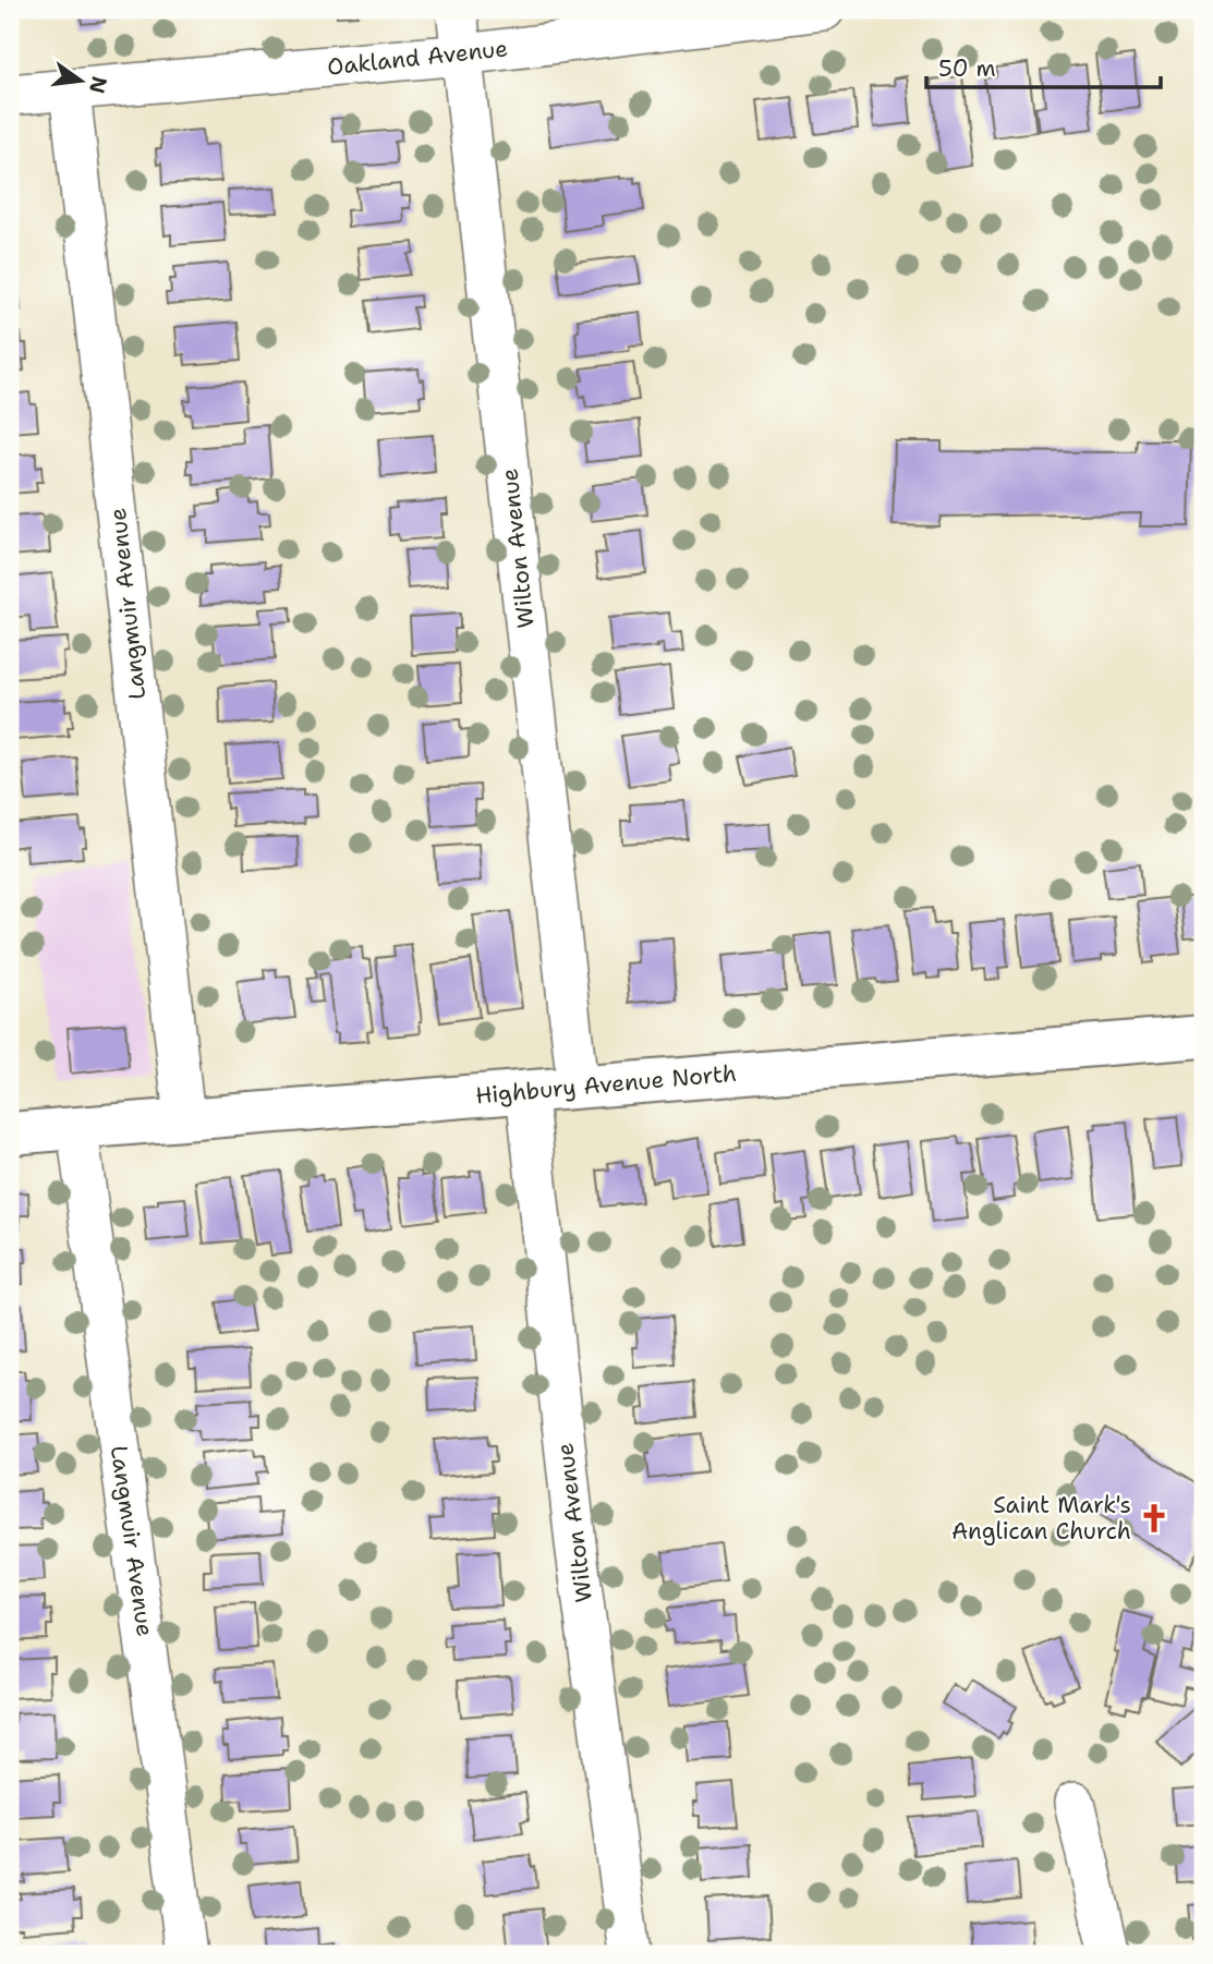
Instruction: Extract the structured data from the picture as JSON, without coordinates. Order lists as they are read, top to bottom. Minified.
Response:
{"streets":{"main road":["Highbury Avenue North"],"street":["Oakland Avenue","Wilton Avenue","Langmuir Avenue"]},"crossings":[["Oakland Avenue","Wilton Avenue"],["Oakland Avenue","Langmuir Avenue"],["Wilton Avenue","Highbury Avenue North"],["Langmuir Avenue","Highbury Avenue North"]],"places":{"church":["Saint Mark's Anglican Church"]},"scale_bar":"50 m","north":"right"}
